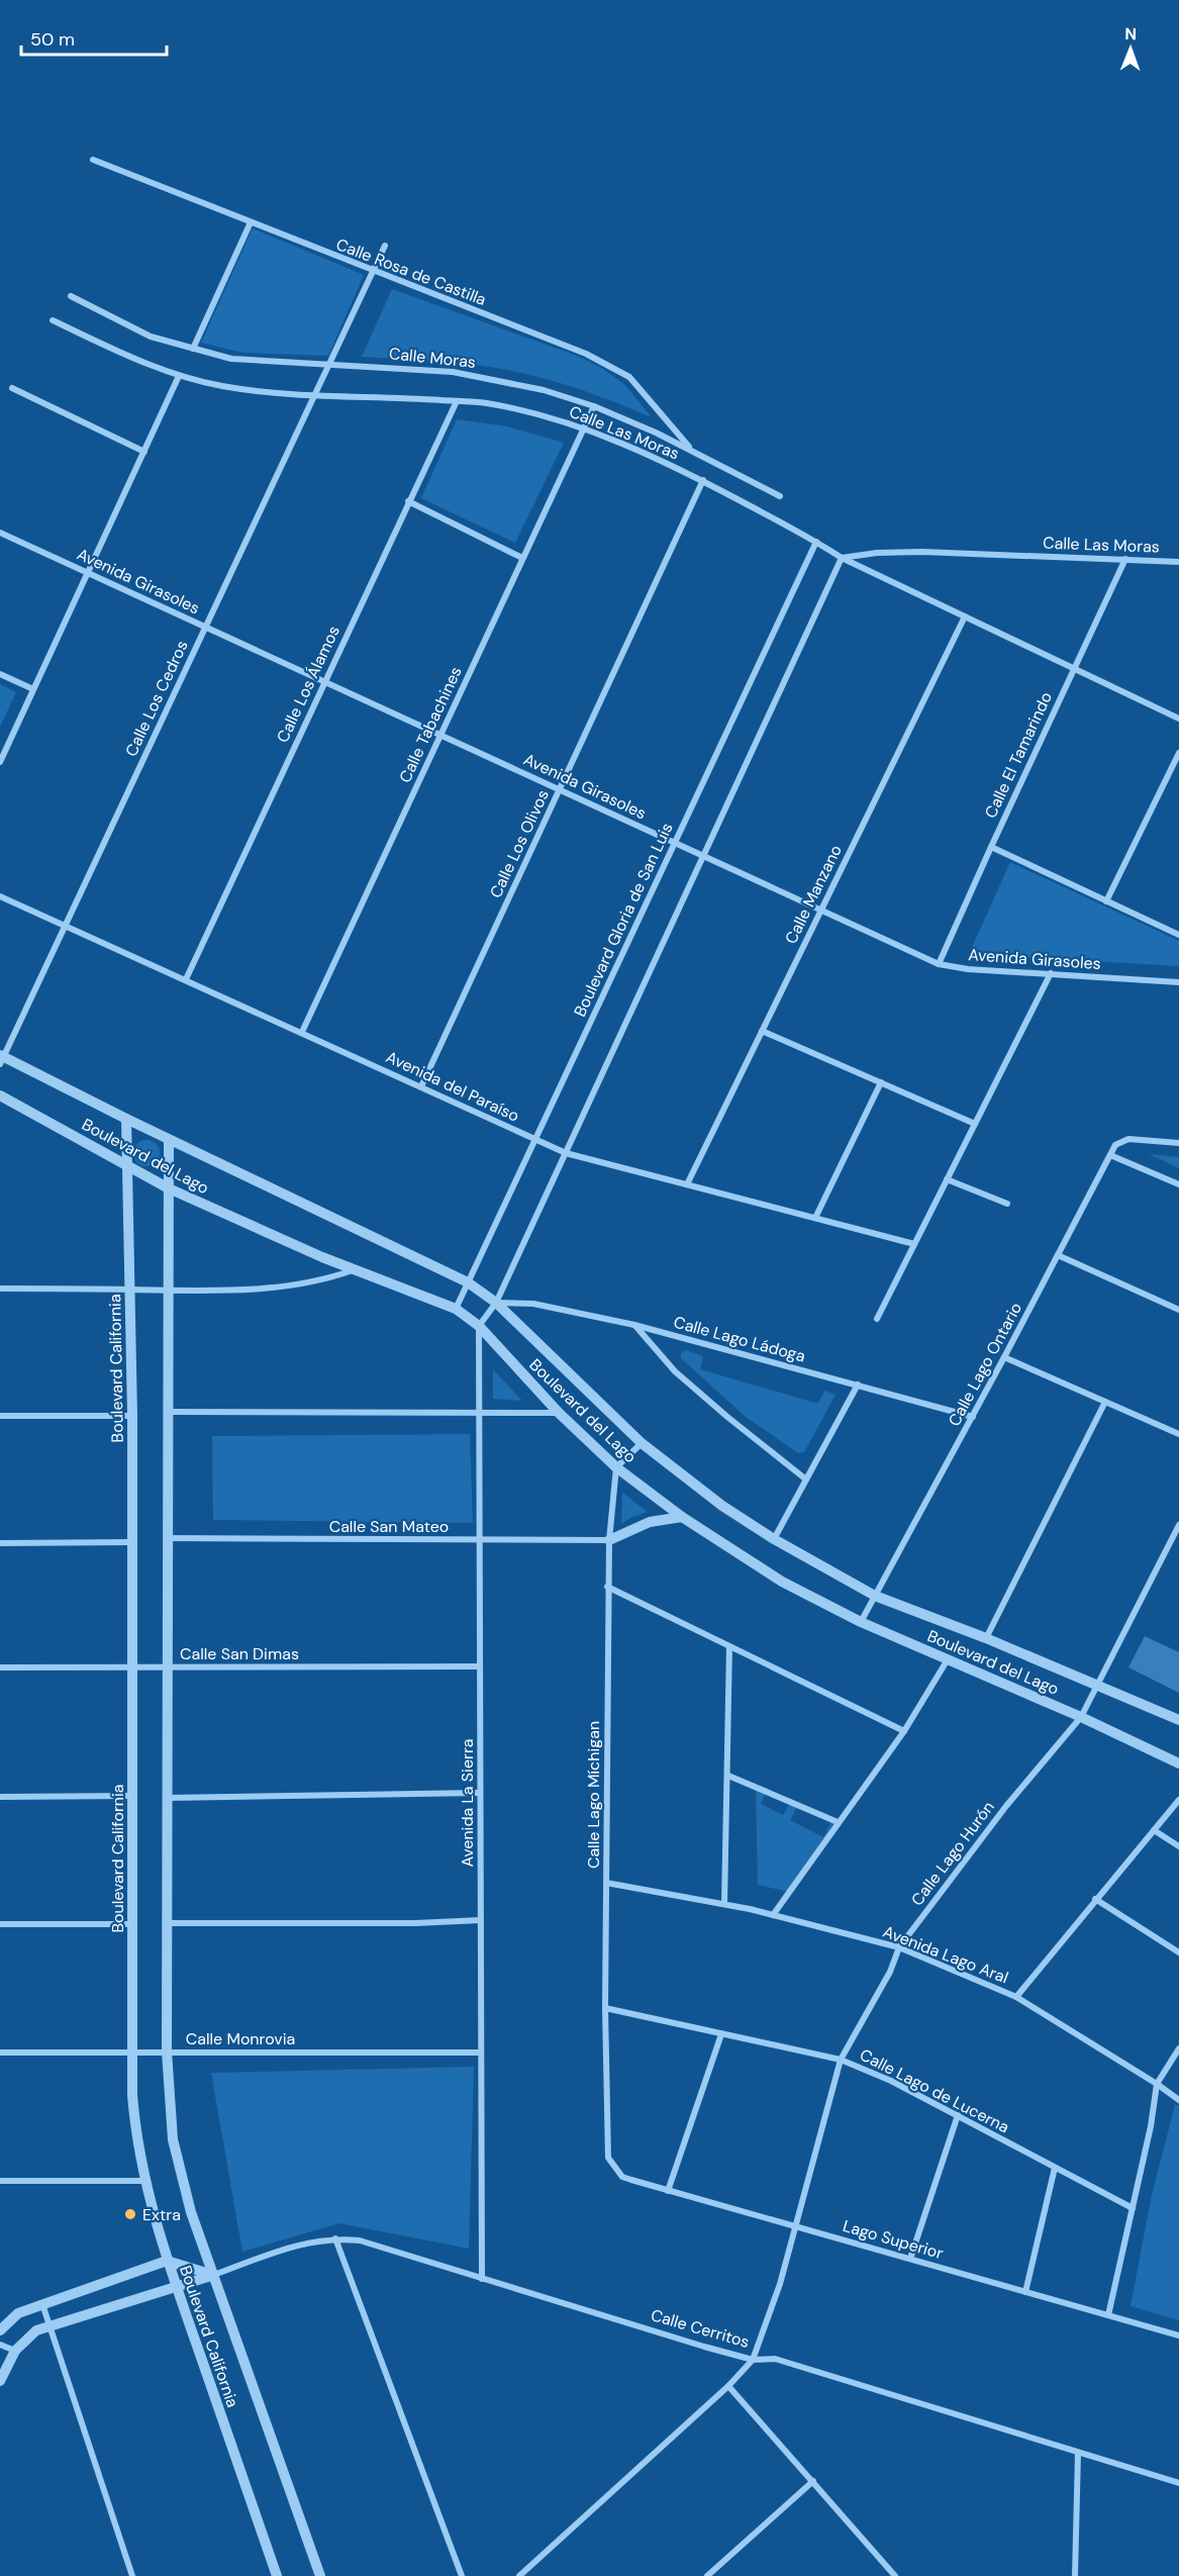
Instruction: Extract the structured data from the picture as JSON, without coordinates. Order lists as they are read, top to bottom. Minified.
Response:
{"streets":{"street":["Calle Rosa de Castilla","Calle Moras","Calle Las Moras","Avenida Girasoles","Calle Los Álamos","Calle Los Cedros","Calle Tabachines","Calle El Tamarindo","Calle Los Olivos","Calle Manzano","Boulevard Gloria de San Luis","Avenida del Paraíso","Boulevard del Lago","Calle Lago Ládoga","Calle Lago Ontario","Boulevard California","Calle San Mateo","Calle San Dimas","Calle Lago Míchigan","Avenida La Sierra","Calle Lago Hurón","Avenida Lago Aral","Calle Monrovia","Calle Lago de Lucerna","Lago Superior","Calle Cerritos"]},"crossings":[["Calle Rosa de Castilla","Calle Moras"],["Calle Rosa de Castilla","Calle Los Cedros"],["Calle Moras","Calle Los Cedros"],["Calle Moras","Calle Tabachines"],["Calle Las Moras","Calle Los Álamos"],["Calle Las Moras","Calle Los Cedros"],["Calle Las Moras","Calle Tabachines"],["Calle Las Moras","Calle El Tamarindo"],["Calle Las Moras","Calle Los Olivos"],["Calle Las Moras","Boulevard Gloria de San Luis"],["Avenida Girasoles","Calle Los Álamos"],["Avenida Girasoles","Calle Los Cedros"],["Avenida Girasoles","Calle Tabachines"],["Avenida Girasoles","Calle El Tamarindo"],["Avenida Girasoles","Calle Los Olivos"],["Avenida Girasoles","Calle Manzano"],["Avenida Girasoles","Boulevard Gloria de San Luis"],["Calle Los Álamos","Avenida del Paraíso"],["Calle Los Cedros","Avenida del Paraíso"],["Calle Los Cedros","Boulevard del Lago"],["Calle Tabachines","Avenida del Paraíso"],["Calle Los Olivos","Avenida del Paraíso"],["Calle Manzano","Avenida del Paraíso"],["Boulevard Gloria de San Luis","Avenida del Paraíso"],["Boulevard Gloria de San Luis","Boulevard del Lago"],["Boulevard del Lago","Calle Lago Ládoga"],["Boulevard del Lago","Calle Lago Ontario"],["Boulevard del Lago","Boulevard California"],["Boulevard del Lago","Calle Lago Míchigan"],["Boulevard del Lago","Avenida La Sierra"],["Boulevard del Lago","Calle Lago Hurón"],["Calle Lago Ládoga","Calle Lago Ontario"],["Boulevard California","Calle San Mateo"],["Boulevard California","Calle San Dimas"],["Boulevard California","Calle Monrovia"],["Boulevard California","Calle Cerritos"],["Calle San Mateo","Calle Lago Míchigan"],["Calle San Mateo","Avenida La Sierra"],["Calle San Dimas","Avenida La Sierra"],["Calle Lago Míchigan","Avenida Lago Aral"],["Calle Lago Míchigan","Calle Lago de Lucerna"],["Calle Lago Míchigan","Lago Superior"],["Avenida La Sierra","Calle Monrovia"],["Avenida La Sierra","Calle Cerritos"],["Calle Lago Hurón","Avenida Lago Aral"],["Calle Lago Hurón","Calle Lago de Lucerna"],["Calle Lago Hurón","Lago Superior"],["Calle Lago Hurón","Calle Cerritos"]],"places":["Extra"],"scale_bar":"50 m","north":"top"}
